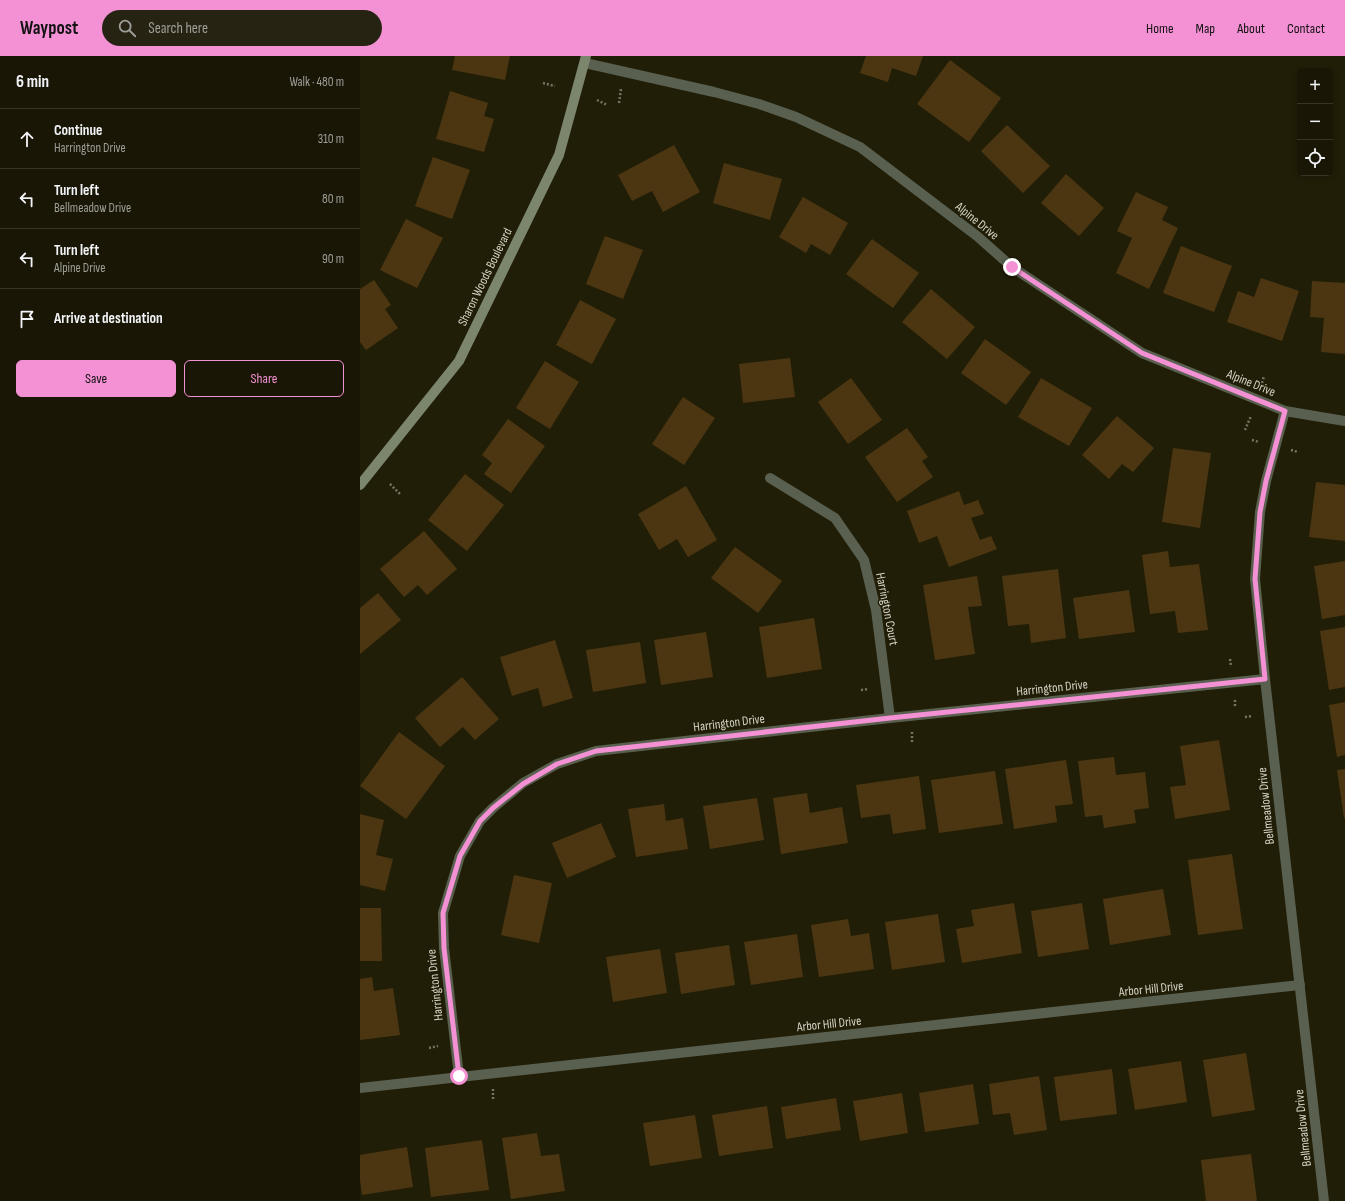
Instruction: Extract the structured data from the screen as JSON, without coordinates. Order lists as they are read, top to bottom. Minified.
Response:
{"streets":{"street":["Alpine Drive","Sharon Woods Boulevard","Harrington Court","Harrington Drive","Bellmeadow Drive","Arbor Hill Drive"]},"crossings":[["Alpine Drive","Sharon Woods Boulevard"],["Alpine Drive","Bellmeadow Drive"],["Harrington Court","Harrington Drive"],["Harrington Drive","Bellmeadow Drive"],["Harrington Drive","Arbor Hill Drive"],["Bellmeadow Drive","Arbor Hill Drive"]],"page":{"header":"Waypost","search":"Search here","nav":["Home","Map","About","Contact"],"heading":["6 min","Walk · 480 m"],"map_buttons":["+","−"],"list":[["Continue","Harrington Drive","310 m"],["Turn left","Bellmeadow Drive","80 m"],["Turn left","Alpine Drive","90 m"],"Arrive at destination"],"buttons":["Save","Share"]}}
